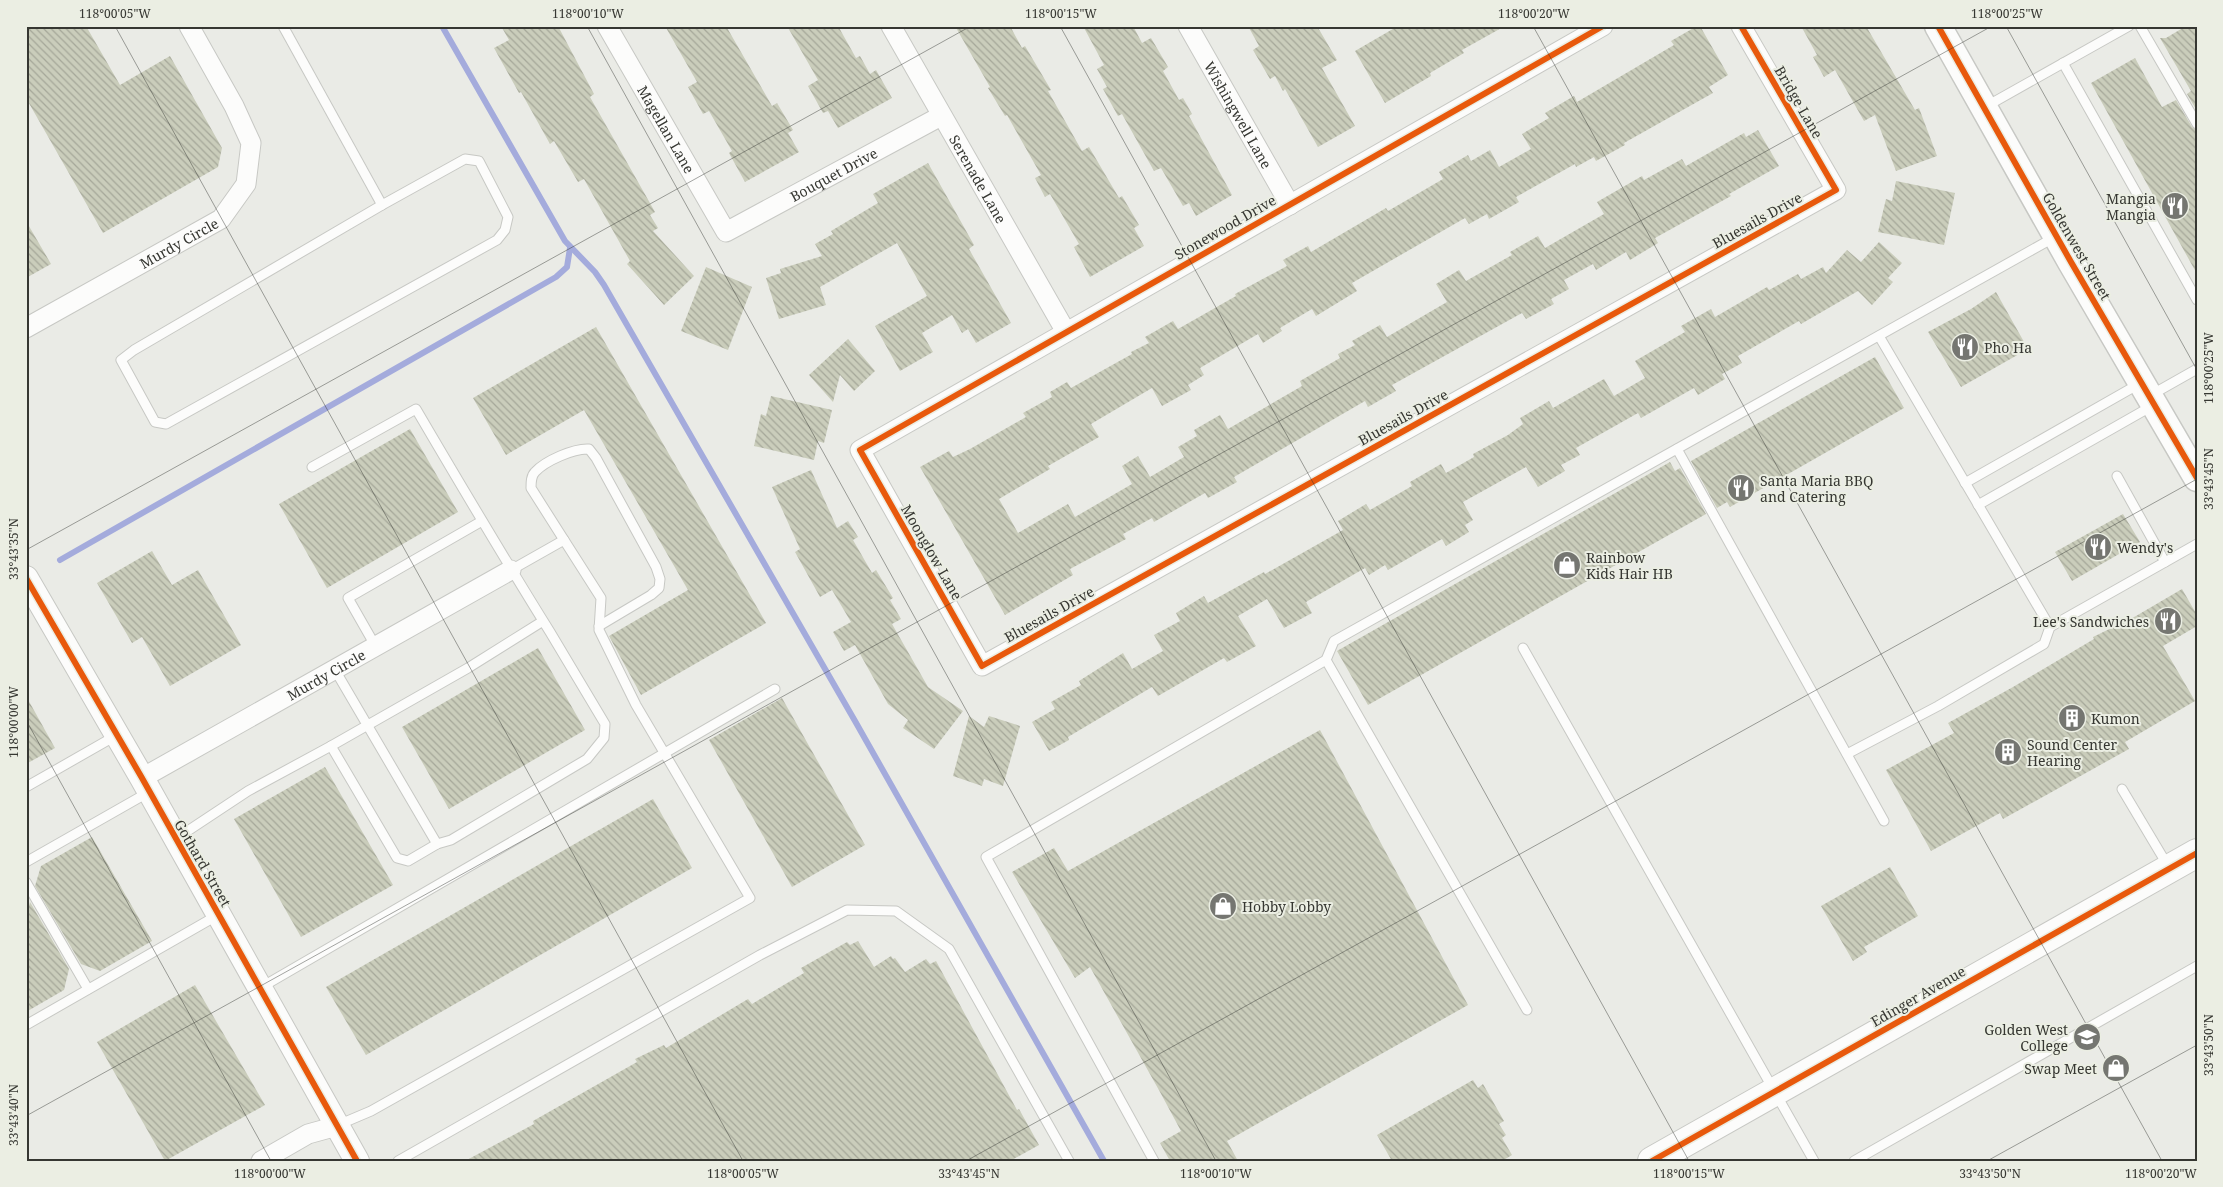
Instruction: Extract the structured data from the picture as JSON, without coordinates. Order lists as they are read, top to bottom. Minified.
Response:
{"streets":{"main road":["Goldenwest Street","Edinger Avenue"],"street":["Bridge Lane","Wishingwell Lane","Magellan Lane","Bouquet Drive","Serenade Lane","Bluesails Drive","Stonewood Drive","Murdy Circle","Moonglow Lane","Gothard Street"]},"crossings":[["Bridge Lane","Bluesails Drive"],["Wishingwell Lane","Stonewood Drive"],["Magellan Lane","Bouquet Drive"],["Bouquet Drive","Serenade Lane"],["Serenade Lane","Stonewood Drive"],["Bluesails Drive","Moonglow Lane"],["Stonewood Drive","Moonglow Lane"],["Murdy Circle","Gothard Street"]],"places":{"restaurant":["Mangia Mangia","Pho Ha","Santa Maria BBQ and Catering","Wendy's","Lee's Sandwiches"],"shop":["Rainbow Kids Hair HB","Hobby Lobby","Swap Meet"],"building":["Kumon","Sound Center Hearing"],"school or university":["Golden West College"]},"coordinates":["118°00'05\"W","118°00'10\"W","118°00'15\"W","118°00'20\"W","118°00'25\"W","33°43'45\"N","33°43'35\"N","118°00'00\"W","33°43'50\"N","33°43'40\"N"]}
